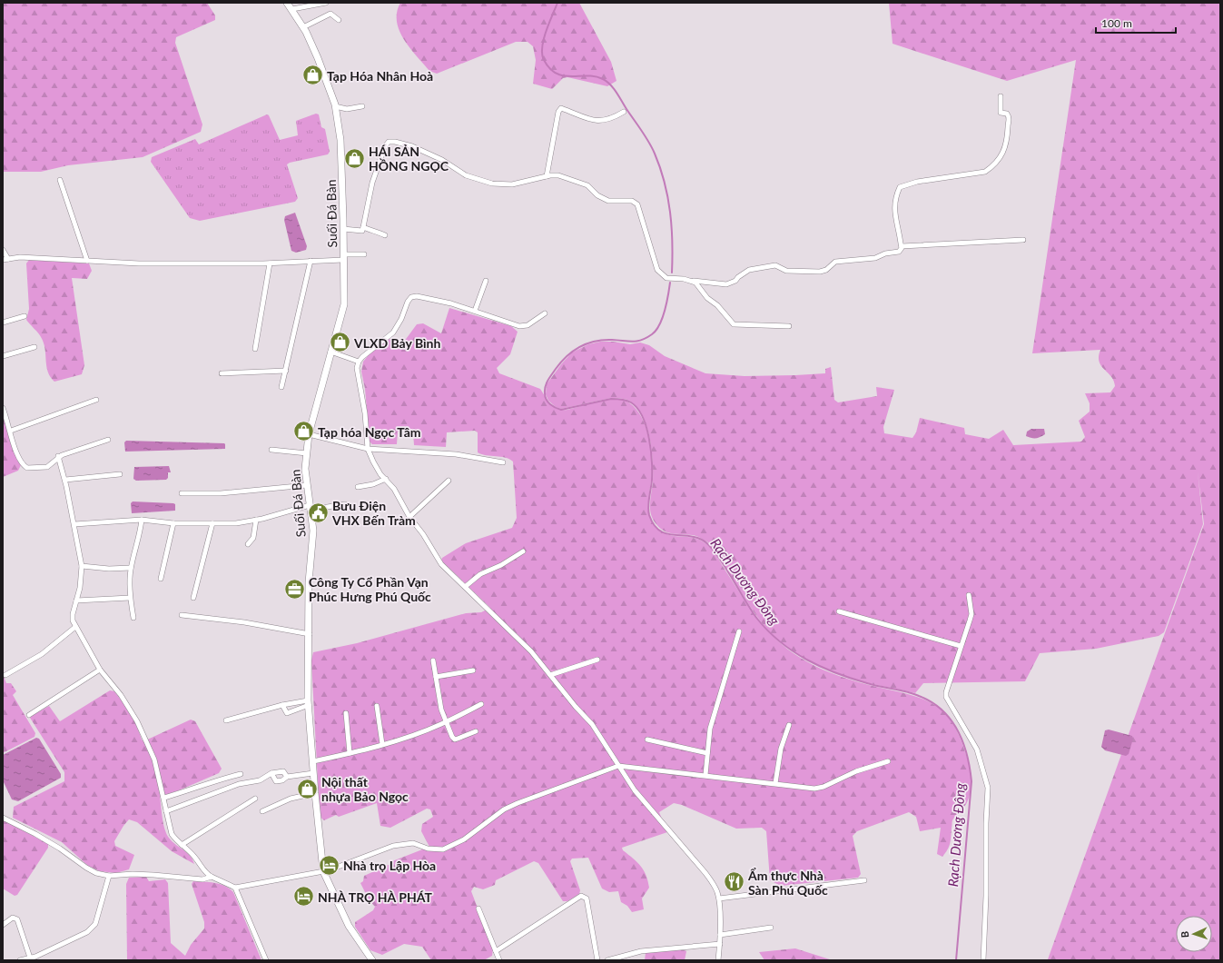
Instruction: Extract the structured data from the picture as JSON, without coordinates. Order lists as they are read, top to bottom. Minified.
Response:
{"streets":{"street":["Suối Đá Bàn"]},"water":["Rạch Dương Đông"],"places":{"shop":["Tạp Hóa Nhân Hoà","HÁI SẢN HỒNG NGỌC","VLXD Bảy Bình","Tạp hóa Ngọc Tâm","Nội thất nhựa Bảo Ngọc"],"public building":["Bưu Điện VHX Bến Tràm"],"office":["Công Ty Cổ Phần Vạn Phúc Hưng Phú Quốc"],"hotel":["Nhà trọ Lập Hòa","NHÀ TRỌ HÀ PHÁT"],"restaurant":["Ẩm thực Nhà Sàn Phú Quốc"]},"scale_bar":"100 m","north":"left"}
